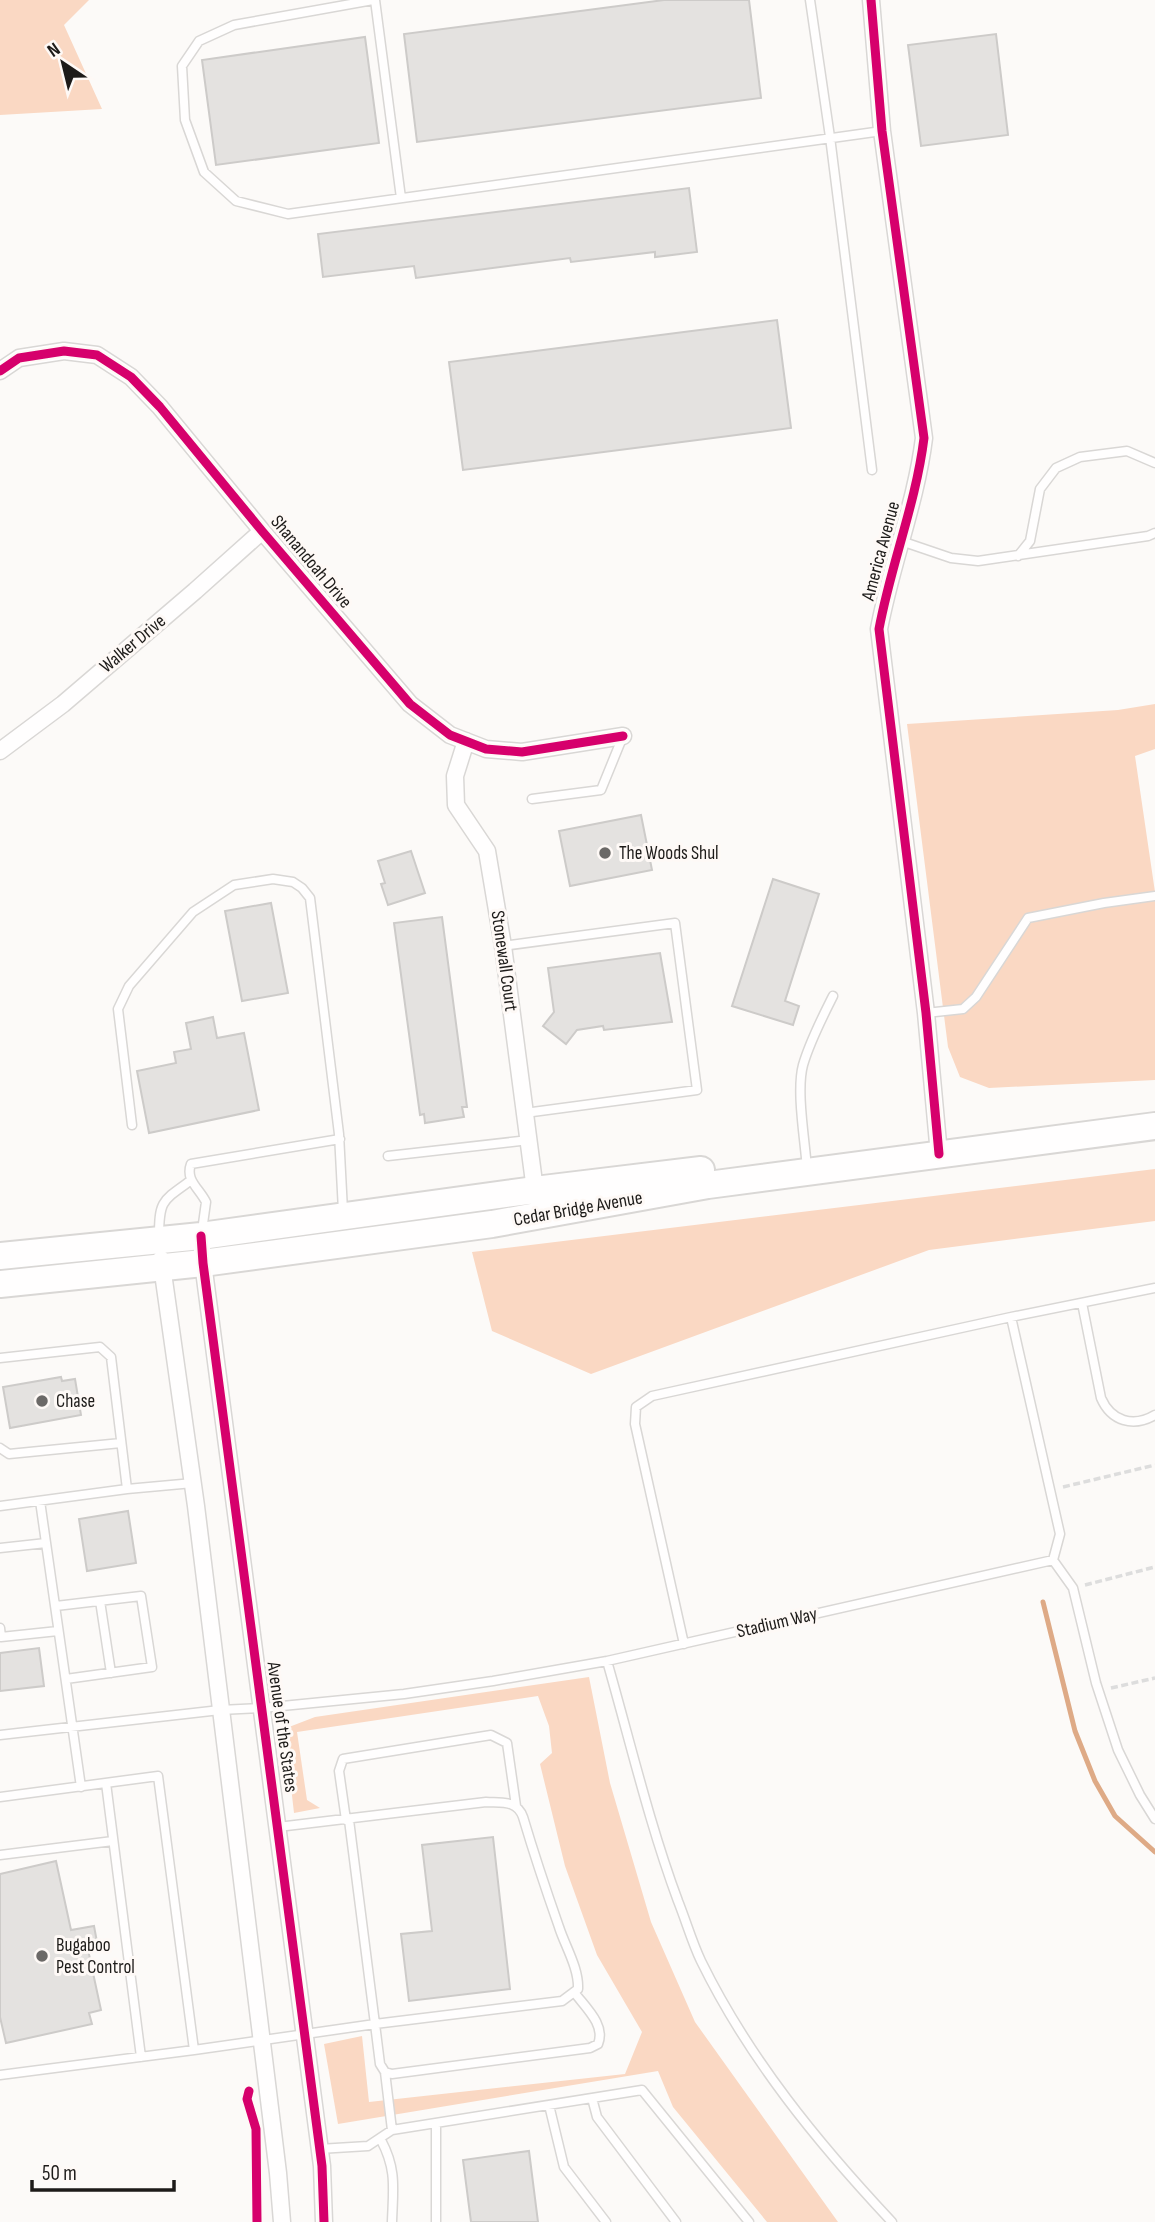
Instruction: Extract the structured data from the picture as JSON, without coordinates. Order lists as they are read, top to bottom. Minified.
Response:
{"streets":{"main road":["Cedar Bridge Avenue"],"street":["America Avenue","Shanandoah Drive","Walker Drive","Stonewall Court","Avenue of the States"],"lane":["Stadium Way"]},"crossings":[["America Avenue","Cedar Bridge Avenue"],["Shanandoah Drive","Walker Drive"],["Shanandoah Drive","Stonewall Court"],["Cedar Bridge Avenue","Avenue of the States"],["Stadium Way","Avenue of the States"]],"places":["The Woods Shul","Chase","Bugaboo Pest Control"],"scale_bar":"50 m","north":"top left"}
